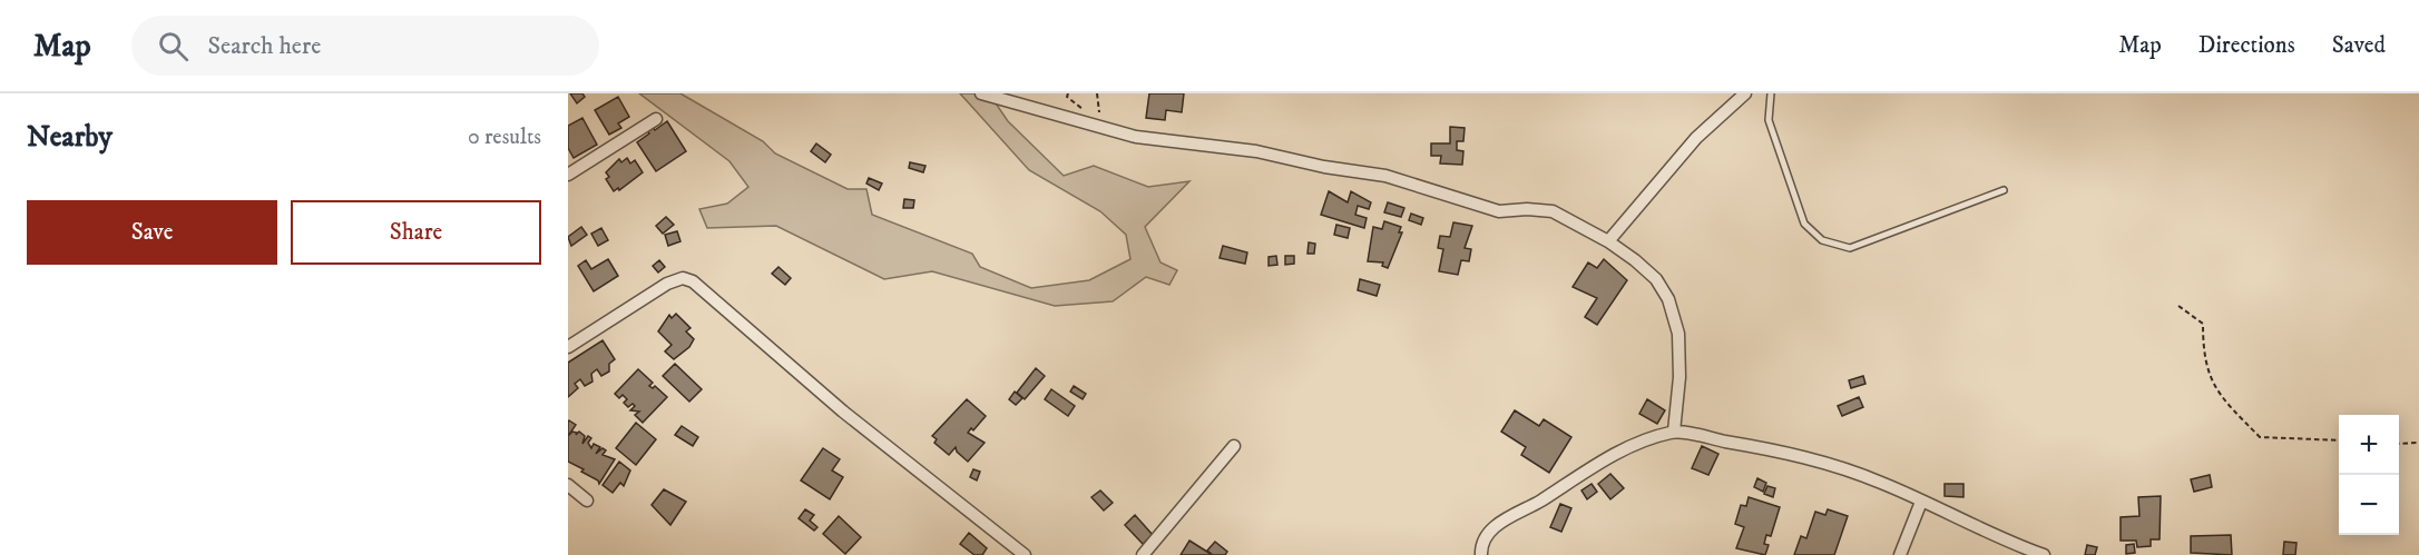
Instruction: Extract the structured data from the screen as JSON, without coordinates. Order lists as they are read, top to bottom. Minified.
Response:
{"page":{"header":"Map","search":"Search here","nav":["Map","Directions","Saved"],"heading":["Nearby","0 results"],"buttons":["Save","Share"],"map_buttons":["+","−"]}}
